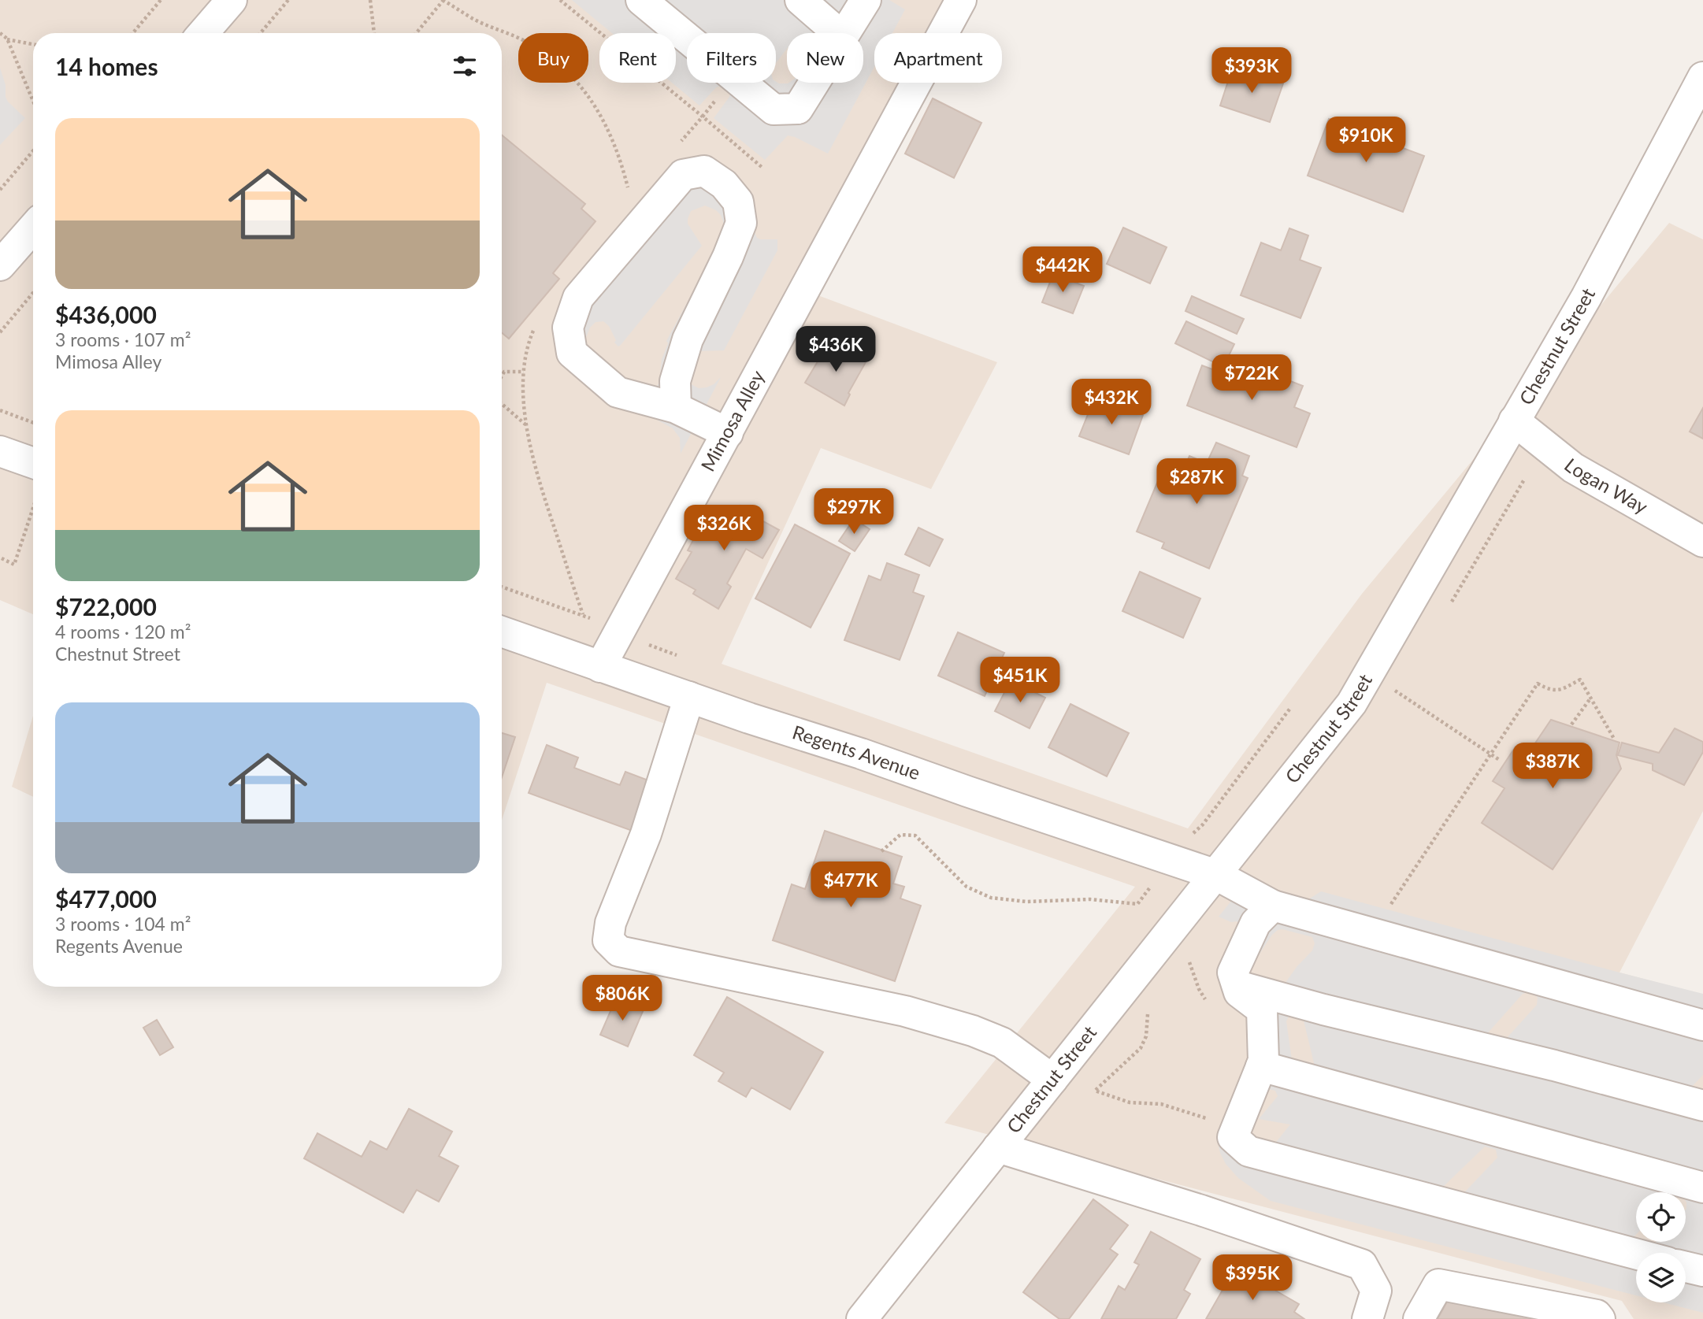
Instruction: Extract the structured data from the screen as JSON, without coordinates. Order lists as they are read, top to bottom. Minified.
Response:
{"streets":{"street":["Chestnut Street","Mimosa Alley","Logan Way","Regents Avenue"]},"crossings":[["Chestnut Street","Logan Way"],["Chestnut Street","Regents Avenue"],["Mimosa Alley","Regents Avenue"]],"page":{"chip":["Buy","Rent","Filters","New","Apartment"],"heading":"14 homes","price":["$393K","$910K","$442K","$436K","$722K","$432K","$287K","$297K","$326K","$451K","$387K","$477K","$806K","$395K"],"list":[{"name":"$436,000","note":"3 rooms · 107 m² · Mimosa Alley"},{"name":"$722,000","note":"4 rooms · 120 m² · Chestnut Street"},{"name":"$477,000","note":"3 rooms · 104 m² · Regents Avenue"}]}}
